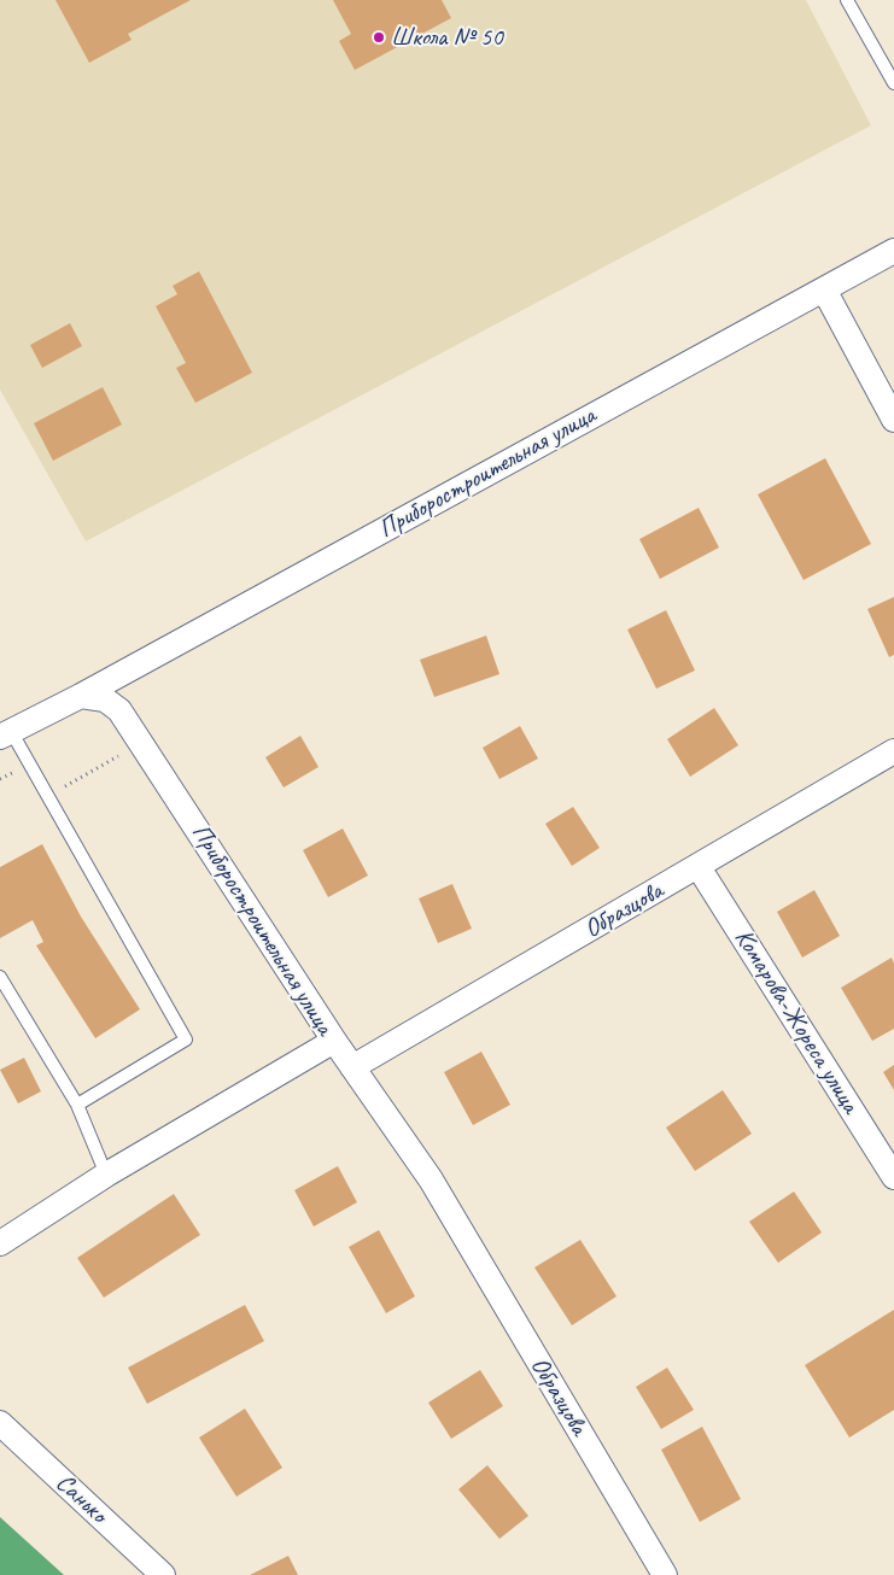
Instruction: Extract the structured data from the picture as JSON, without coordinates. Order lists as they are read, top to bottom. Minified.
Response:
{"streets":{"street":["Приборостроительная улица","Образцова","Комарова-Жореса улица","Санько"]},"crossings":[["Приборостроительная улица","Образцова"],["Образцова","Комарова-Жореса улица"]],"places":["Школа № 50"]}
